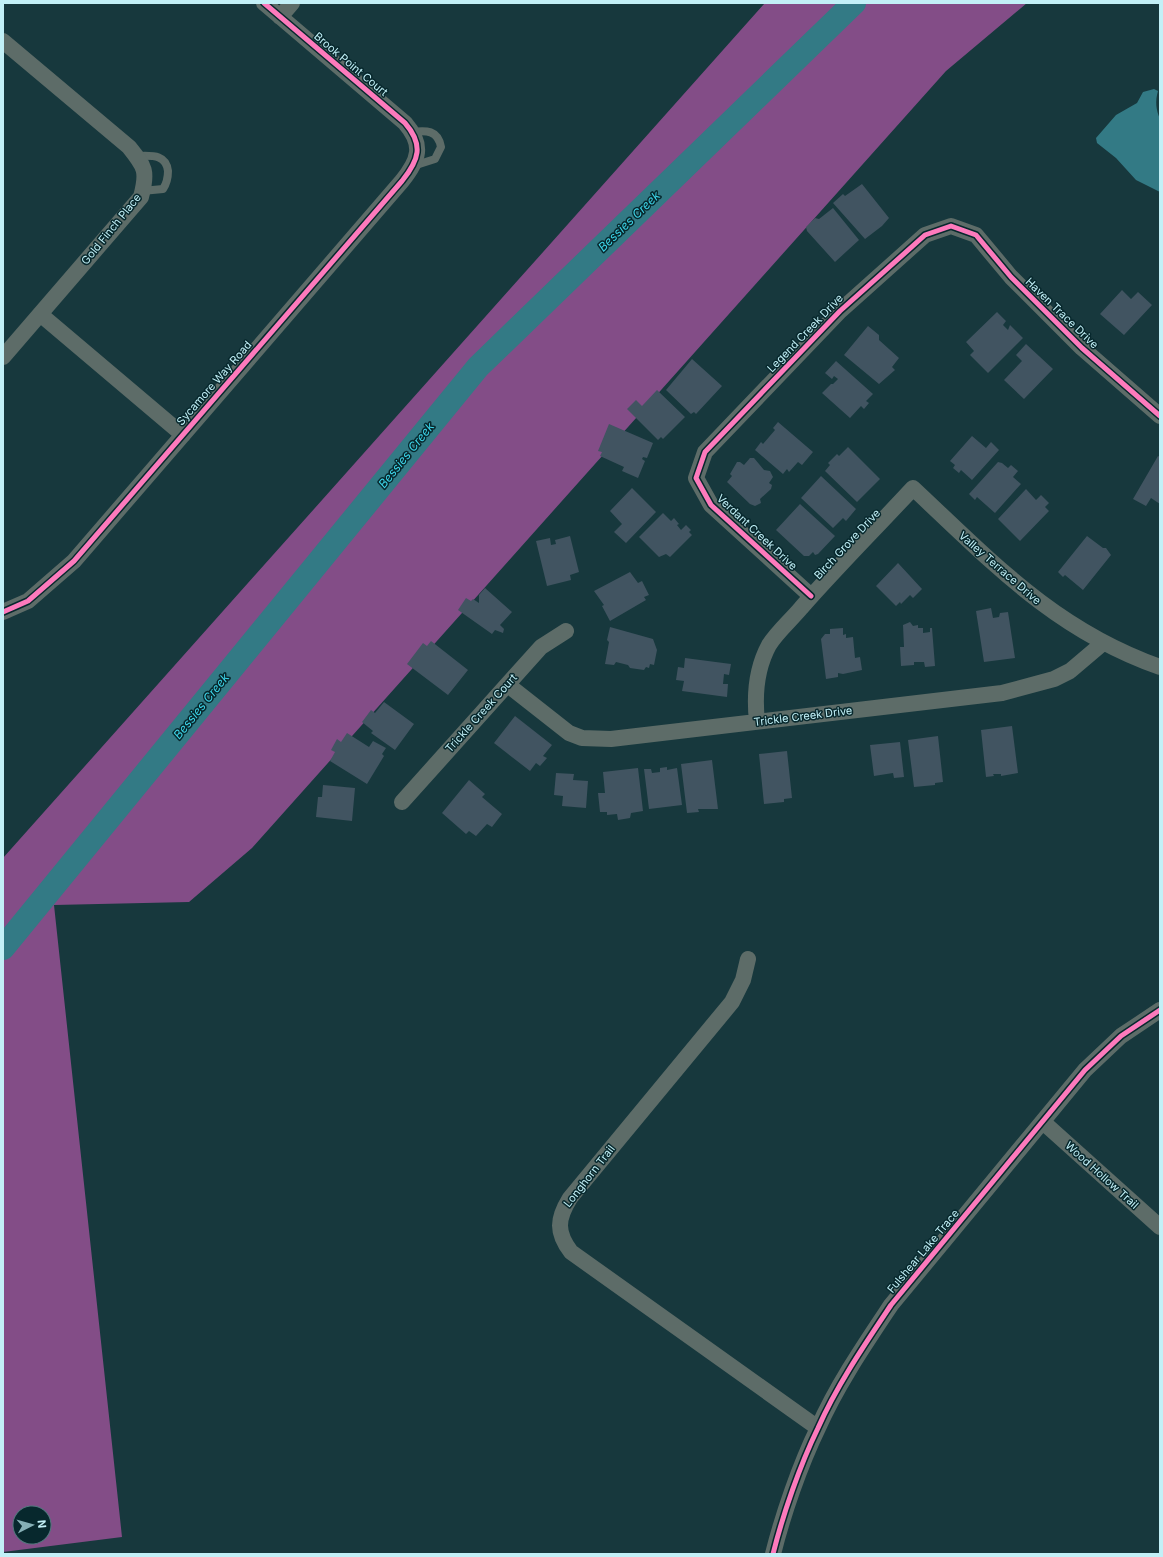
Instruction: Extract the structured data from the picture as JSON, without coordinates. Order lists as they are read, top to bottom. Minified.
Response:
{"streets":{"street":["Brook Point Court","Gold Finch Place","Haven Trace Drive","Legend Creek Drive","Sycamore Way Road","Verdant Creek Drive","Birch Grove Drive","Valley Terrace Drive","Trickle Creek Court","Trickle Creek Drive","Wood Hollow Trail","Longhorn Trail","Fulshear Lake Trace"]},"crossings":[["Brook Point Court","Sycamore Way Road"],["Haven Trace Drive","Legend Creek Drive"],["Legend Creek Drive","Verdant Creek Drive"],["Verdant Creek Drive","Birch Grove Drive"],["Birch Grove Drive","Valley Terrace Drive"],["Birch Grove Drive","Trickle Creek Drive"],["Valley Terrace Drive","Trickle Creek Drive"],["Trickle Creek Court","Trickle Creek Drive"],["Wood Hollow Trail","Fulshear Lake Trace"],["Longhorn Trail","Fulshear Lake Trace"]],"water":["Bessies Creek"],"north":"right"}
